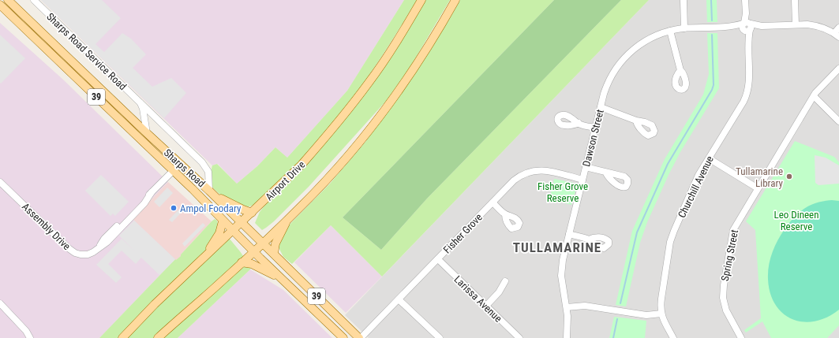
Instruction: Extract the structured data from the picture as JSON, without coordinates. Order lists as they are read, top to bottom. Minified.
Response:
{"streets":{"main road":["39","Sharps Road","Airport Drive"],"street":["Sharps Road Service Road","Dawson Street","Churchill Avenue","Assembly Drive","Fisher Grove","Spring Street","Larissa Avenue"]},"crossings":[["Sharps Road Service Road","Sharps Road"],["Dawson Street","Churchill Avenue"],["Dawson Street","Fisher Grove"],["Sharps Road","Airport Drive"],["Sharps Road","Assembly Drive"],["Sharps Road","Fisher Grove"],["Fisher Grove","Larissa Avenue"]],"districts":["TULLAMARINE"],"parks":["Fisher Grove Reserve","Leo Dineen Reserve"],"places":["Tullamarine Library","Ampol Foodary"]}
